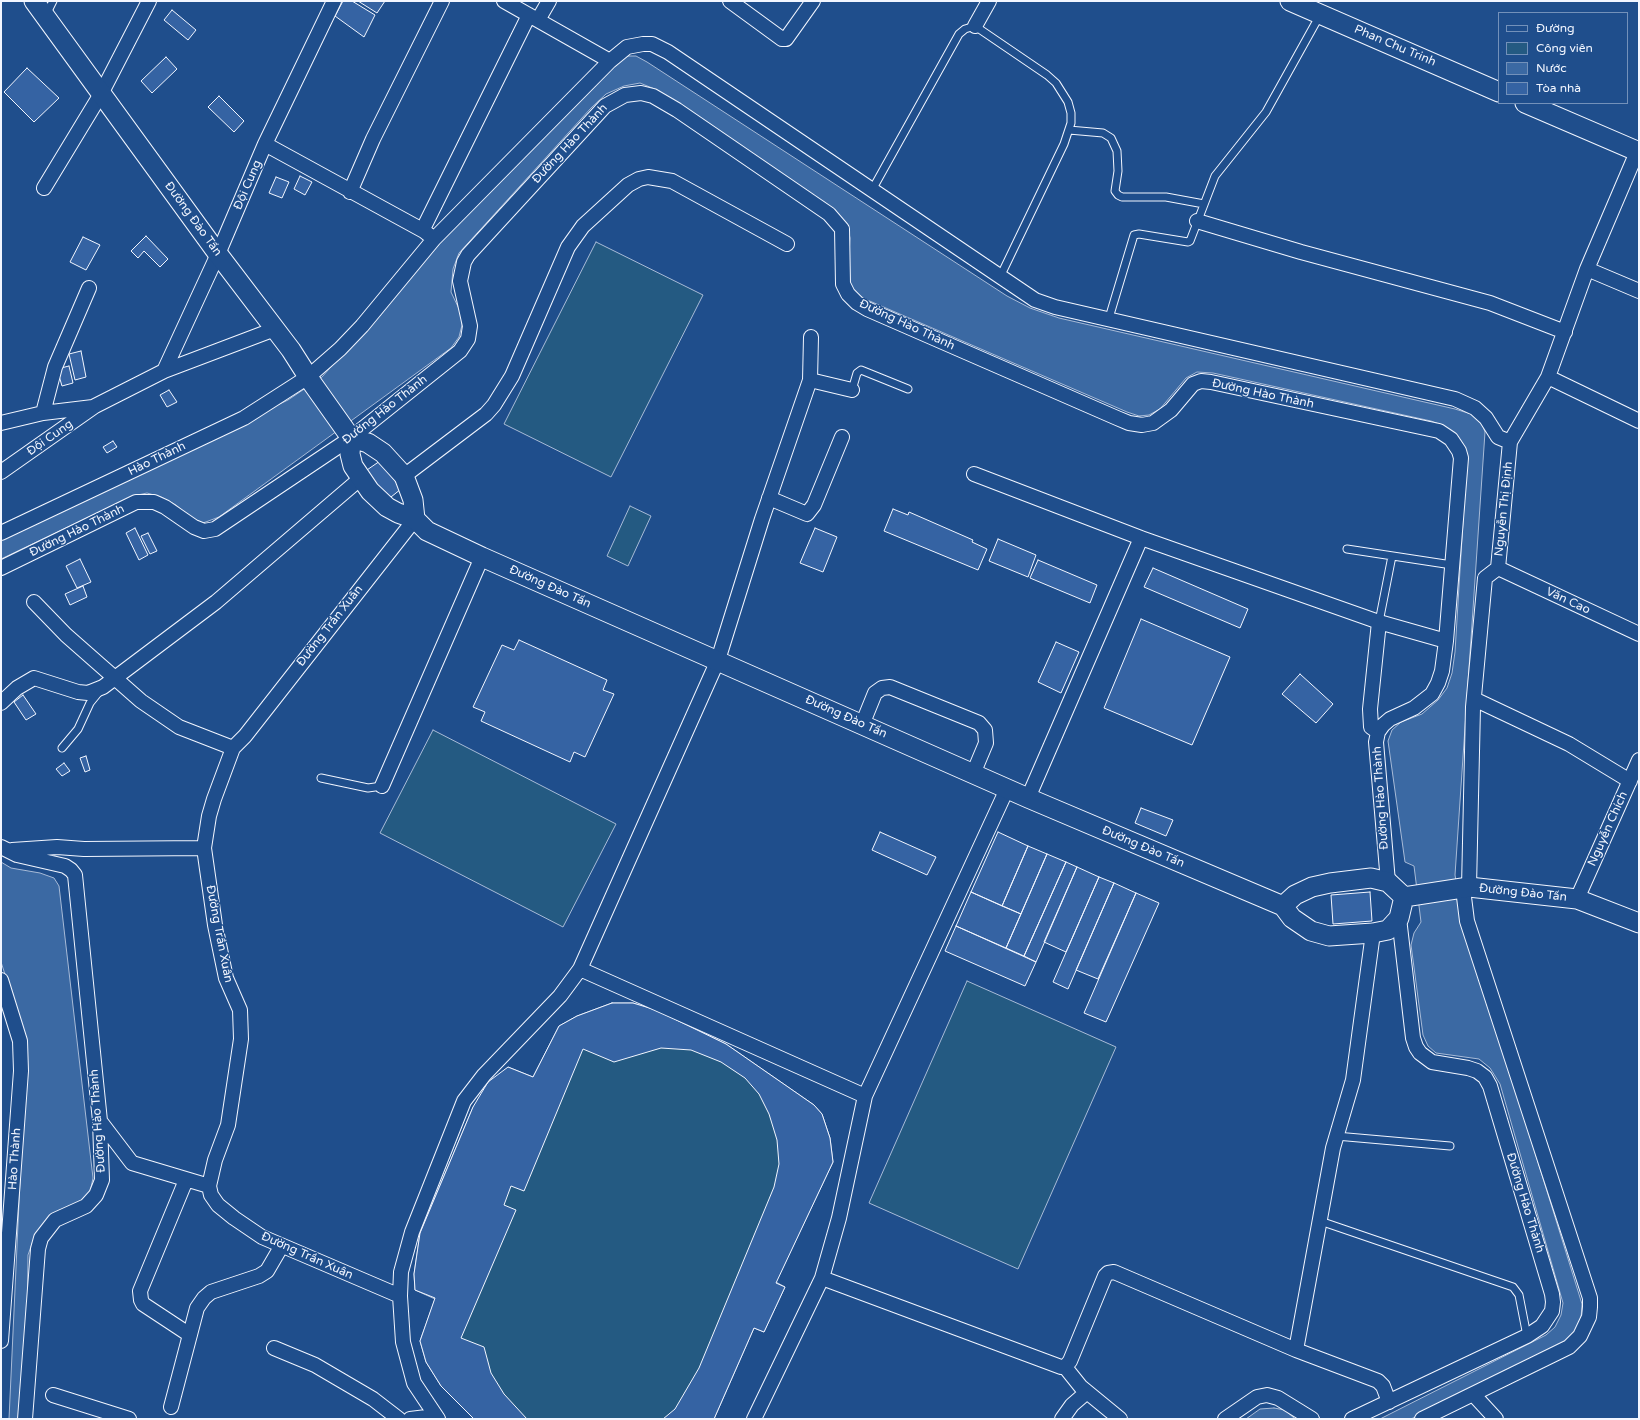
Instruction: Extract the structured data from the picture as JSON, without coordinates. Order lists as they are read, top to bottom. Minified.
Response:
{"streets":{"street":["Phan Chu Trinh","Đường Hào Thành","Đội Cung","Đường Đào Tấn","Hào Thành","Nguyễn Thị Định","Văn Cao","Đường Trần Xuân","Nguyễn Chích"]},"crossings":[["Đường Hào Thành","Đường Đào Tấn"],["Đội Cung","Đường Đào Tấn"],["Đường Đào Tấn","Hào Thành"],["Đường Đào Tấn","Nguyễn Thị Định"],["Đường Đào Tấn","Đường Trần Xuân"],["Đường Đào Tấn","Nguyễn Chích"],["Nguyễn Thị Định","Văn Cao"]],"legend":["Đường","Công viên","Nước","Tòa nhà"]}
